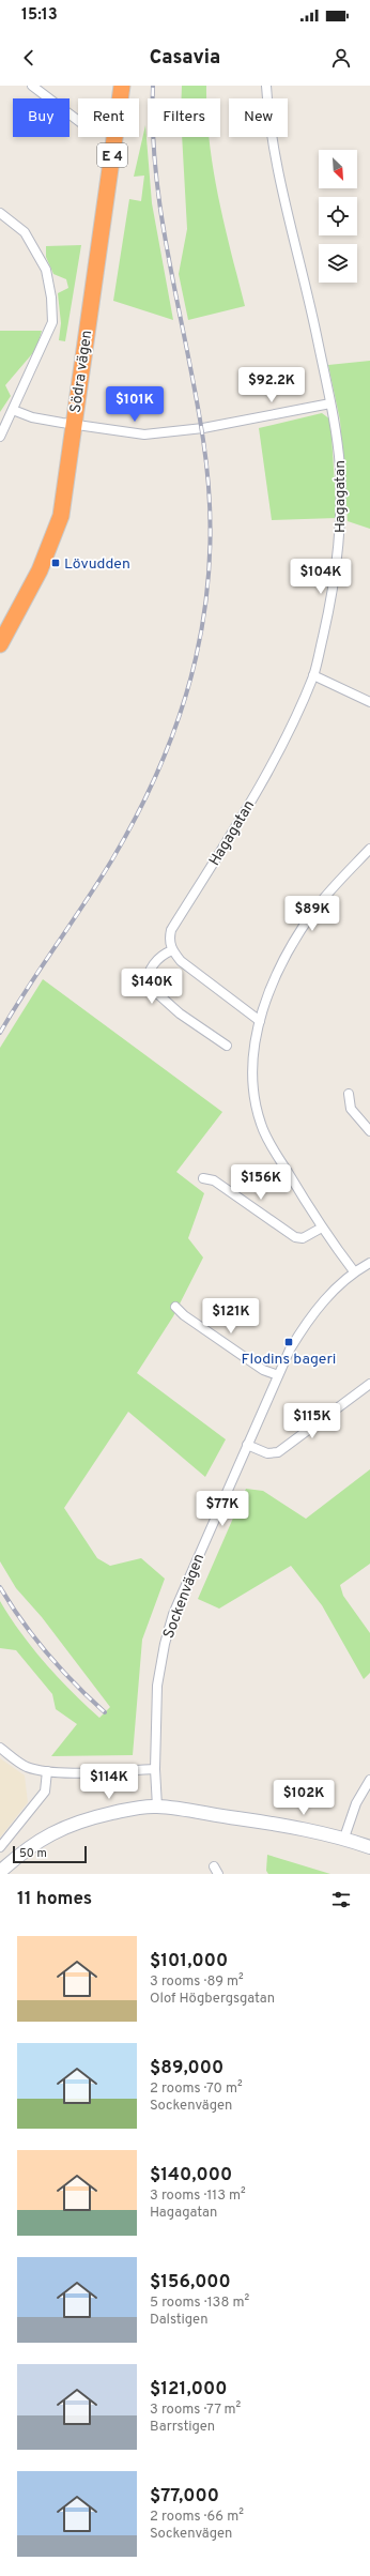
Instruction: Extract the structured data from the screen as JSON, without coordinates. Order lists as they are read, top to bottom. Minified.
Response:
{"streets":{"highway":["E 4","Södra vägen"],"street":["Hagagatan","Sockenvägen"]},"places":{"transit":["Lövudden","Flodins bageri"]},"scale_bar":"50 m","north":"bottom right","page":{"status":"15:13","header":"Casavia","chip":["Buy","Rent","Filters","New"],"price":["$92.2K","$101K","$104K","$89K","$140K","$156K","$121K","$115K","$77K","$114K","$102K"],"scale":"50 m","heading":"11 homes","list":[{"name":"$101,000","note":"3 rooms · 89 m² · Olof Högbergsgatan"},{"name":"$89,000","note":"2 rooms · 70 m² · Sockenvägen"},{"name":"$140,000","note":"3 rooms · 113 m² · Hagagatan"},{"name":"$156,000","note":"5 rooms · 138 m² · Dalstigen"},{"name":"$121,000","note":"3 rooms · 77 m² · Barrstigen"},{"name":"$77,000","note":"2 rooms · 66 m² · Sockenvägen"}]}}
